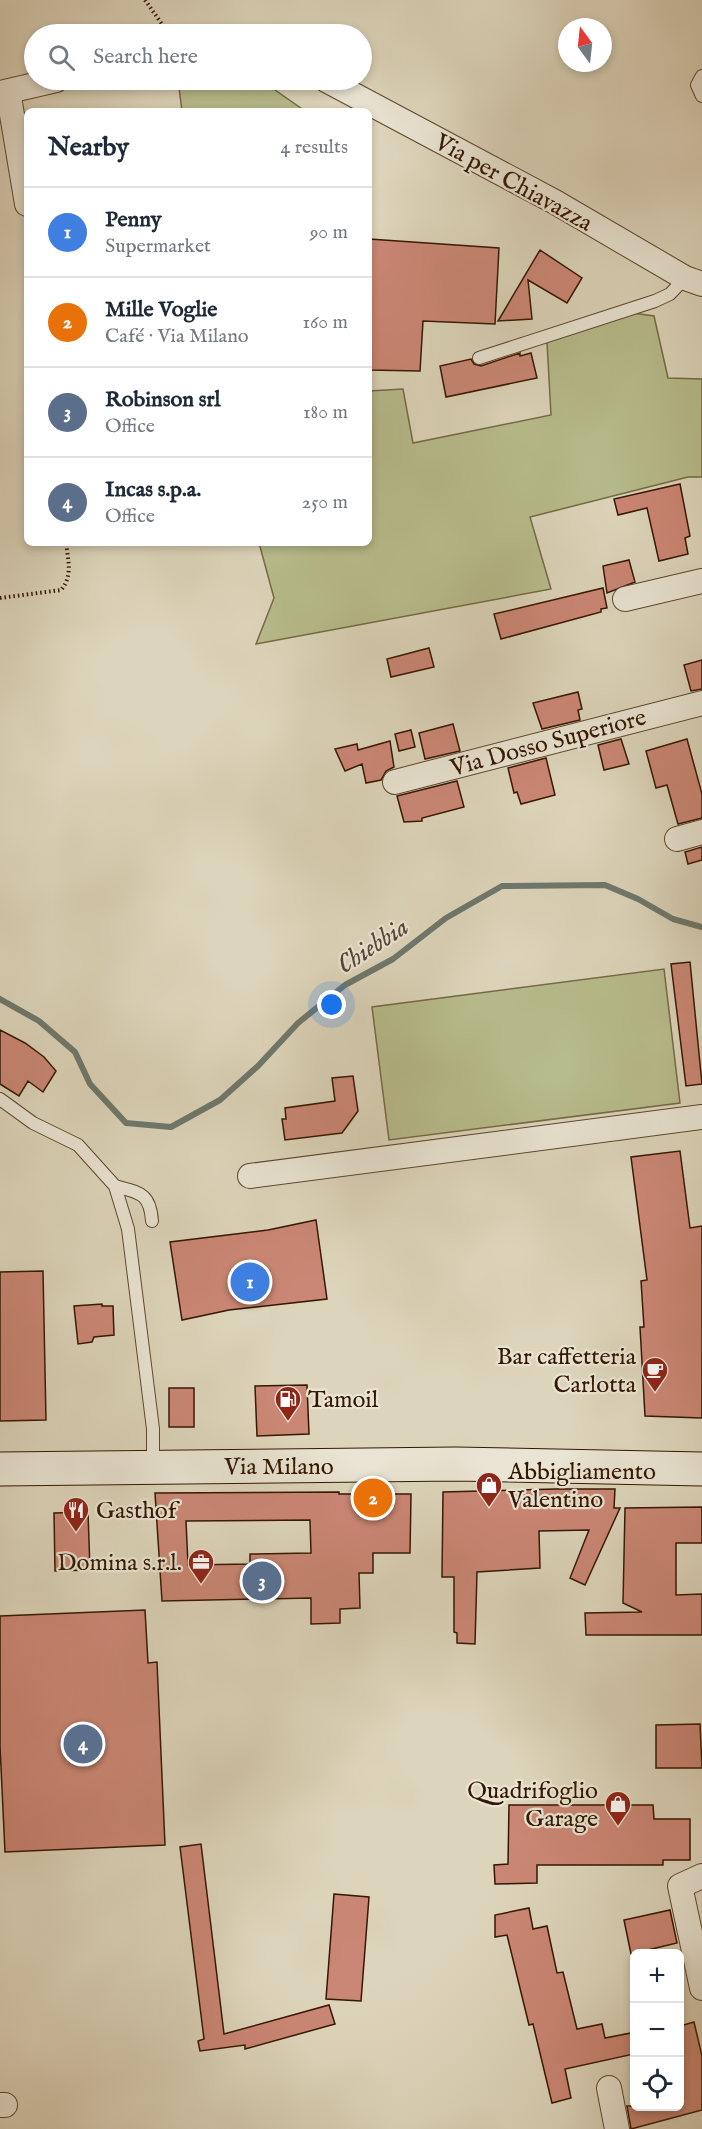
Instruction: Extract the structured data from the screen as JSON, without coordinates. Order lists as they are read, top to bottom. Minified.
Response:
{"streets":{"main road":["Via Milano"],"street":["Via per Chiavazza","Via Dosso Superiore"]},"water":["Chiebbia"],"places":{"cafe":["Bar caffetteria Carlotta"],"fuel station":["Tamoil"],"shop":["Abbigliamento Valentino","Quadrifoglio Garage"],"restaurant":["Gasthof"],"office":["Domina s.r.l."]},"north":"top","page":{"search":"Search here","heading":["Nearby","4 results"],"list":[{"mark":"1","name":"Penny","note":"Supermarket","value":"90 m"},{"mark":"2","name":"Mille Voglie","note":"Café · Via Milano","value":"160 m"},{"mark":"3","name":"Robinson srl","note":"Office","value":"180 m"},{"mark":"4","name":"Incas s.p.a.","note":"Office","value":"250 m"}],"pins":["1","2","3","4"],"map_buttons":["+","−"]}}
